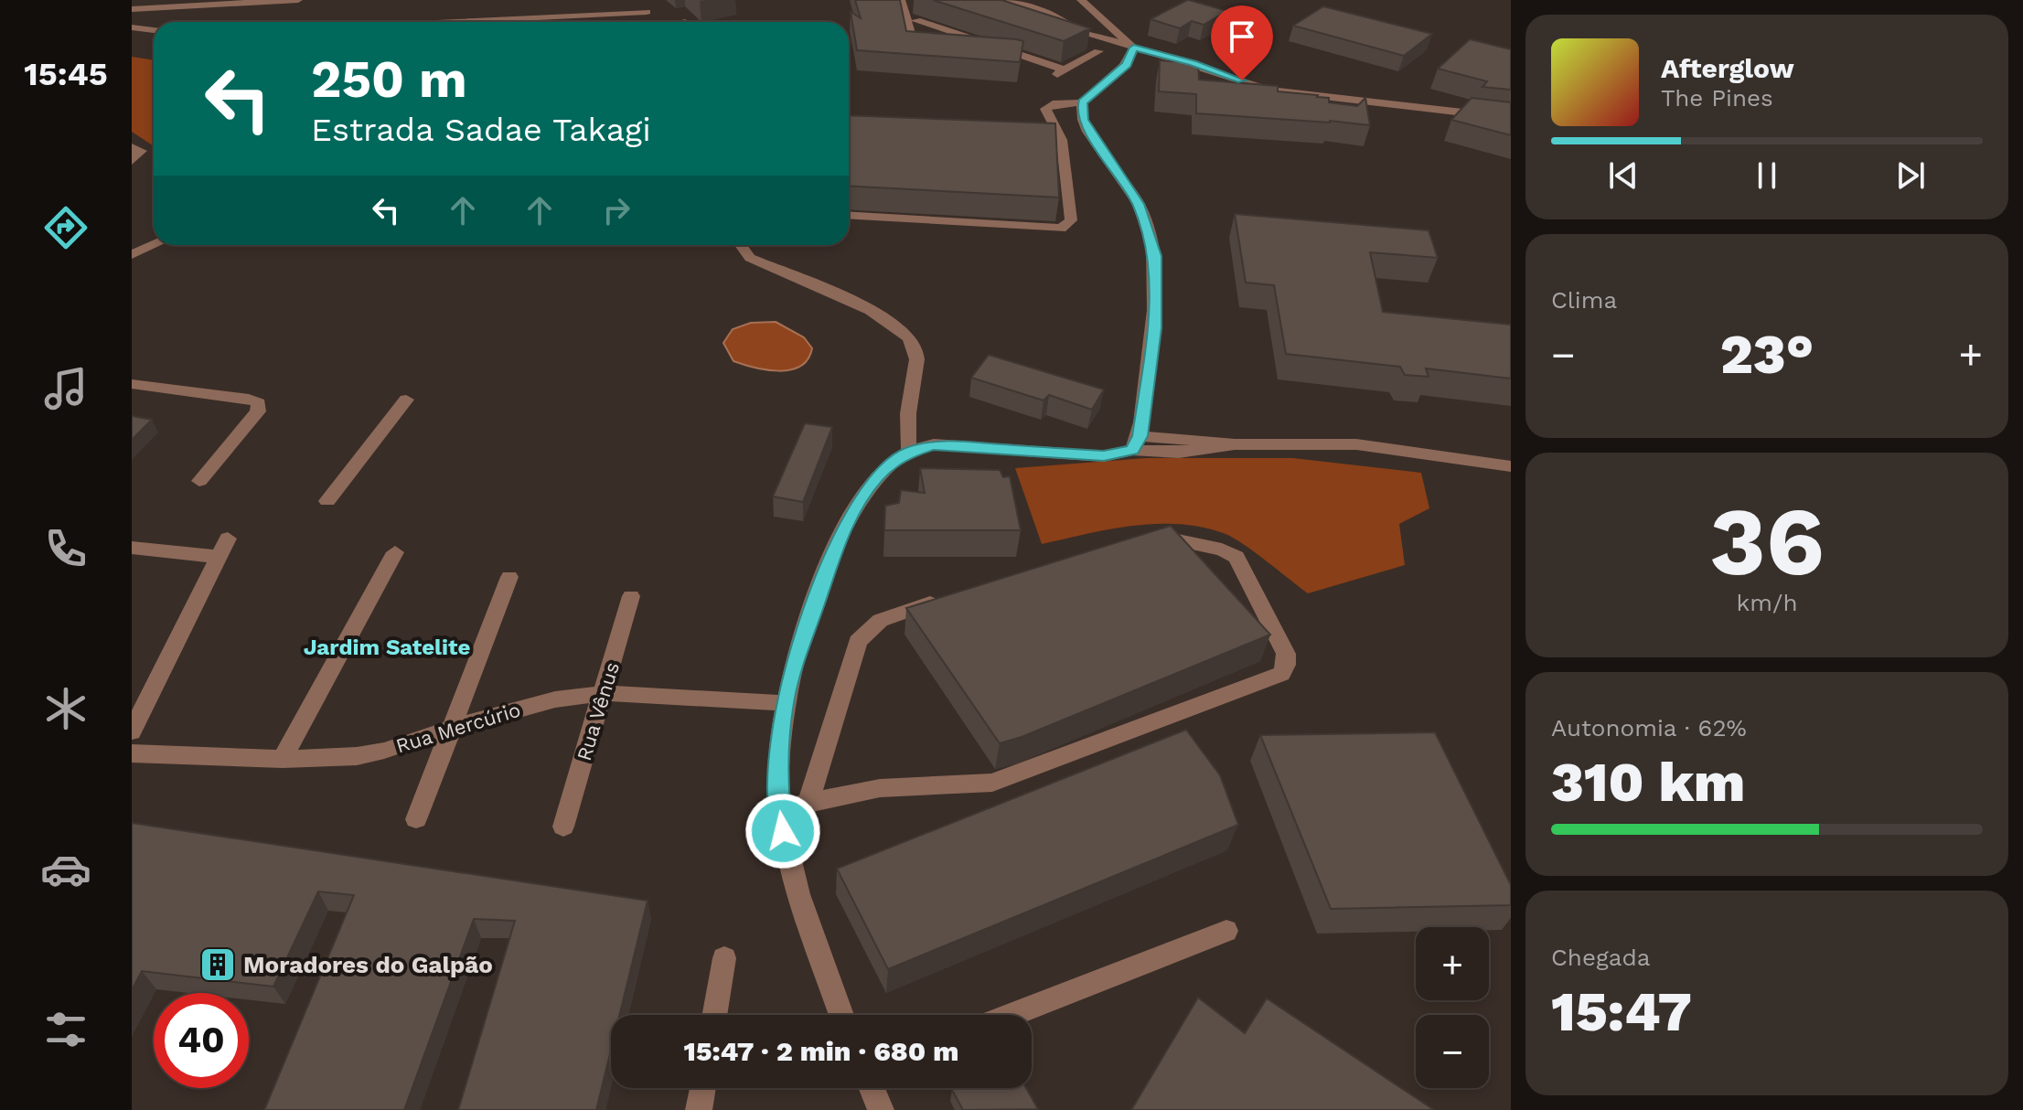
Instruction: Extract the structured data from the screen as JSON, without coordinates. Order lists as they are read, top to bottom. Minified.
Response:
{"streets":{"street":["Rua Vênus","Rua Mercúrio"]},"crossings":[["Rua Vênus","Rua Mercúrio"]],"districts":["Jardim Satelite"],"places":{"building":["Moradores do Galpão"]},"page":{"tabs":"15:45","turn":["250 m","Estrada Sadae Takagi"],"song":["Afterglow","The Pines"],"tile":["Clima",["36","km/h"],["Autonomia · 62%","310 km"],["Chegada","15:47"]],"heat":["−","23°","+"],"map_buttons":["+","−"],"limit":"40","trip":"15:47 · 2 min · 680 m"}}
